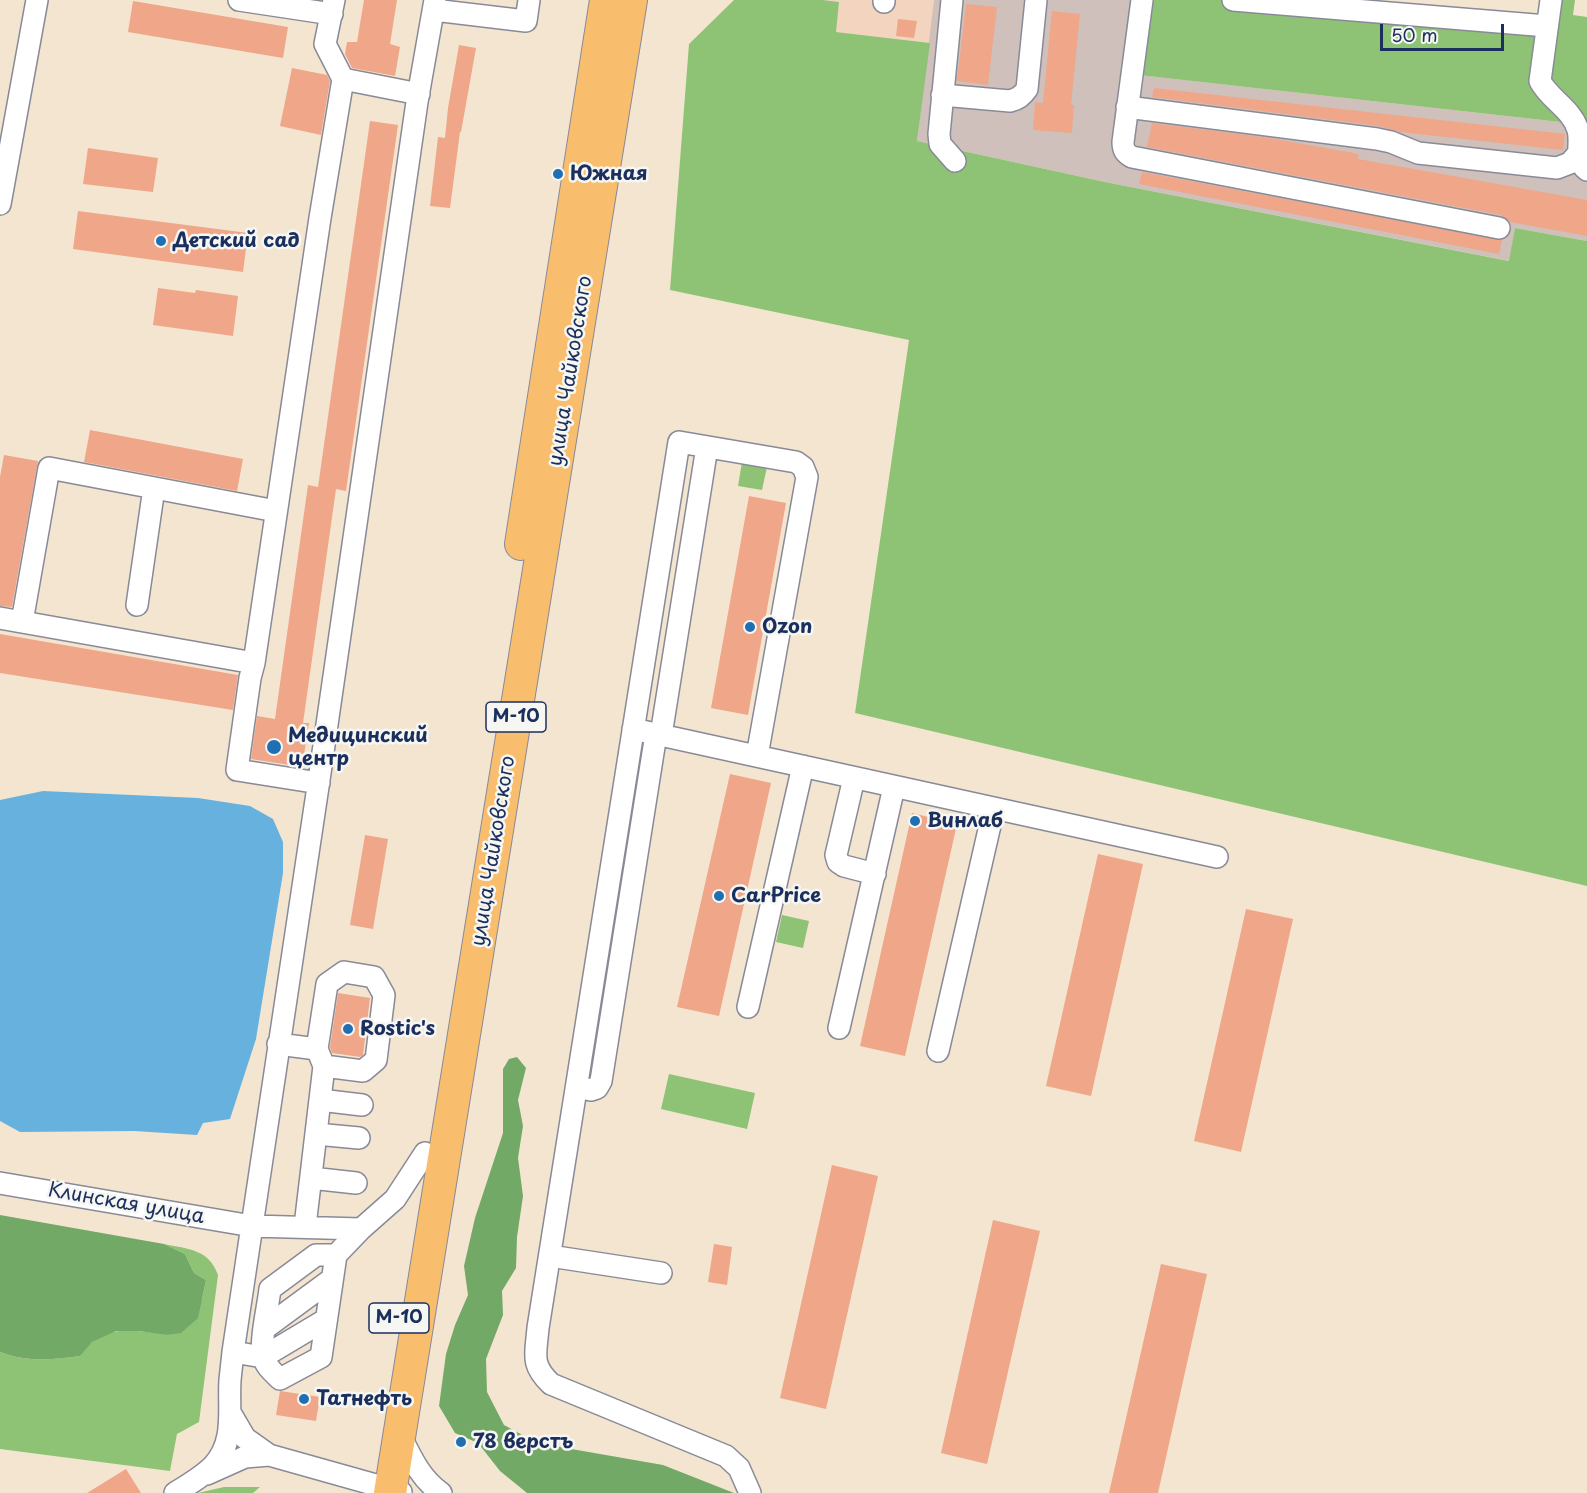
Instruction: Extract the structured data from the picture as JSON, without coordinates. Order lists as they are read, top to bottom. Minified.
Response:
{"streets":{"highway":["улица Чайковского","М-10"],"street":["Клинская улица"]},"places":["Южная","Детский сад","Ozon","Медицинский центр","Винлаб","CarPrice","Rostic's","Татнефть","78 верстъ"],"scale_bar":"50 m"}
